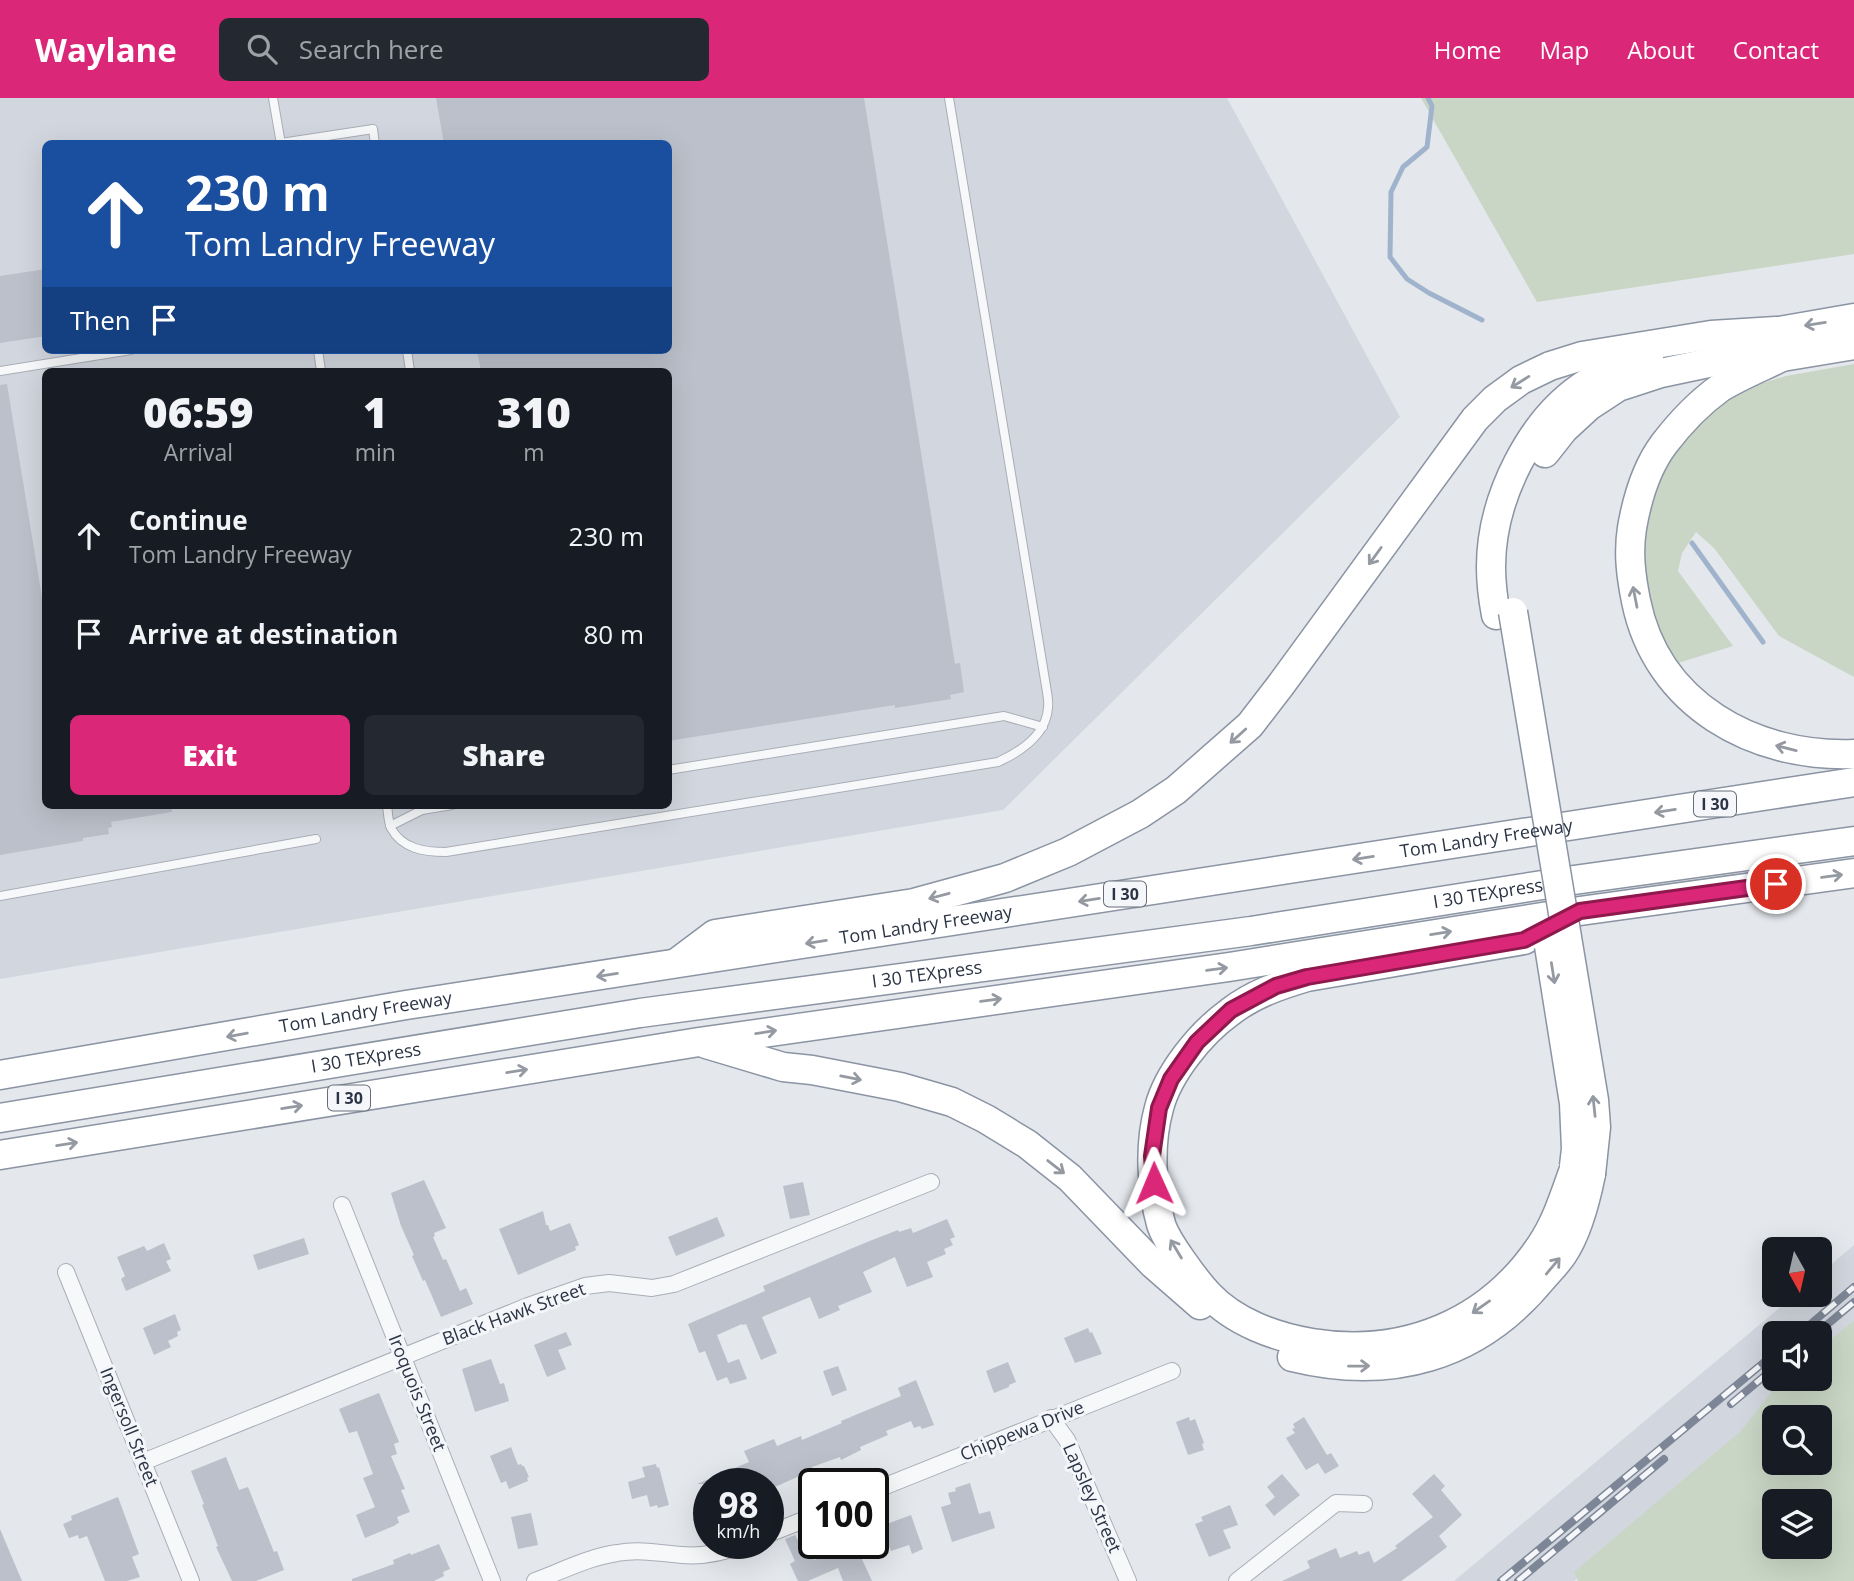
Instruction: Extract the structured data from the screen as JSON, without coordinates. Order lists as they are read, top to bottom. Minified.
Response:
{"streets":{"highway":["I 30","Tom Landry Freeway","I 30 TEXpress"],"street":["Black Hawk Street","Iroquois Street","Ingersoll Street","Chippewa Drive","Lapsley Street"]},"crossings":[["Black Hawk Street","Iroquois Street"],["Black Hawk Street","Ingersoll Street"],["Chippewa Drive","Lapsley Street"]],"north":"bottom","page":{"header":"Waylane","search":"Search here","nav":["Home","Map","About","Contact"],"turn":["230 m","Tom Landry Freeway"],"then":"Then","eta":["06:59","Arrival","1","min","310","m"],"list":[{"name":"Continue","note":"Tom Landry Freeway","value":"230 m"},{"name":"Arrive at destination","value":"80 m"}],"buttons":["Exit","Share"],"speed":"98 km/h","limit":"100"}}
